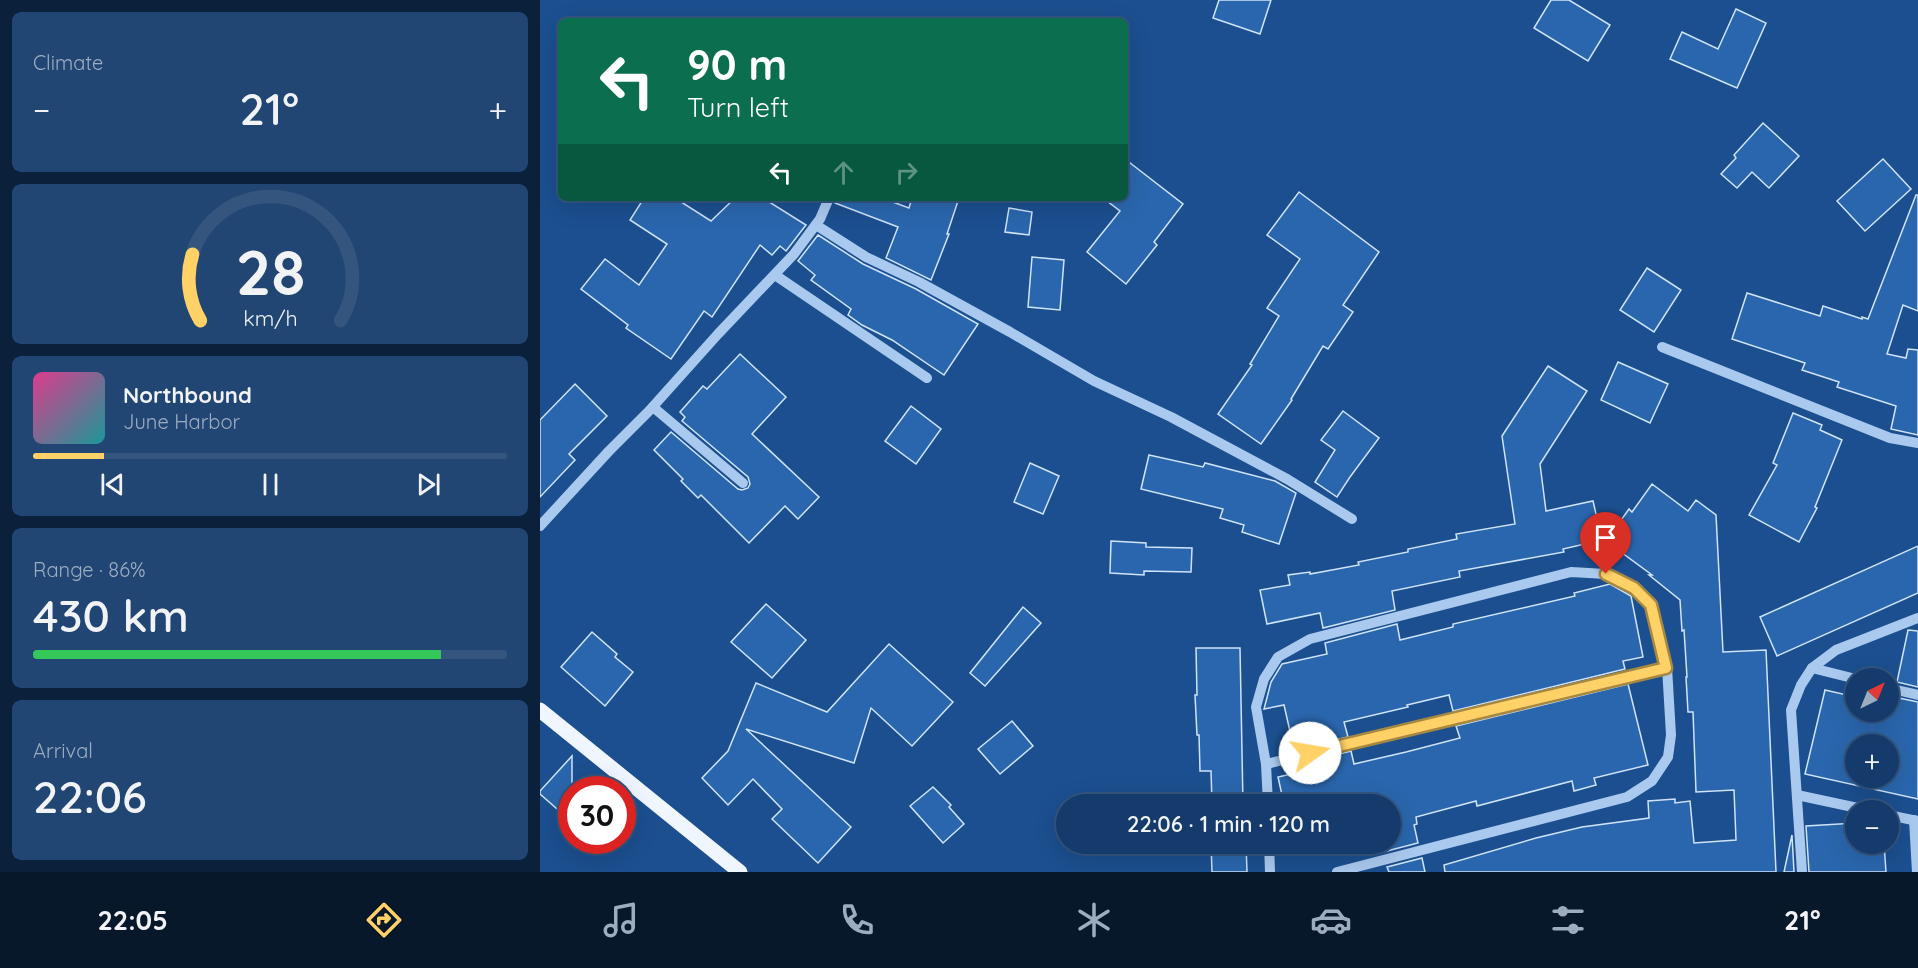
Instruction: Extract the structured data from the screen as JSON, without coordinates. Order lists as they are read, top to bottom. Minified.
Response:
{"north":"top right","page":{"tile":["Climate",["Range · 86%","430 km"],["Arrival","22:06"]],"turn":["90 m","Turn left"],"heat":["−","21°","+"],"song":["Northbound","June Harbor"],"map_buttons":["+","−"],"limit":"30","trip":"22:06 · 1 min · 120 m","tabs":["22:05","21°"],"gauge":["28","km/h"]}}
